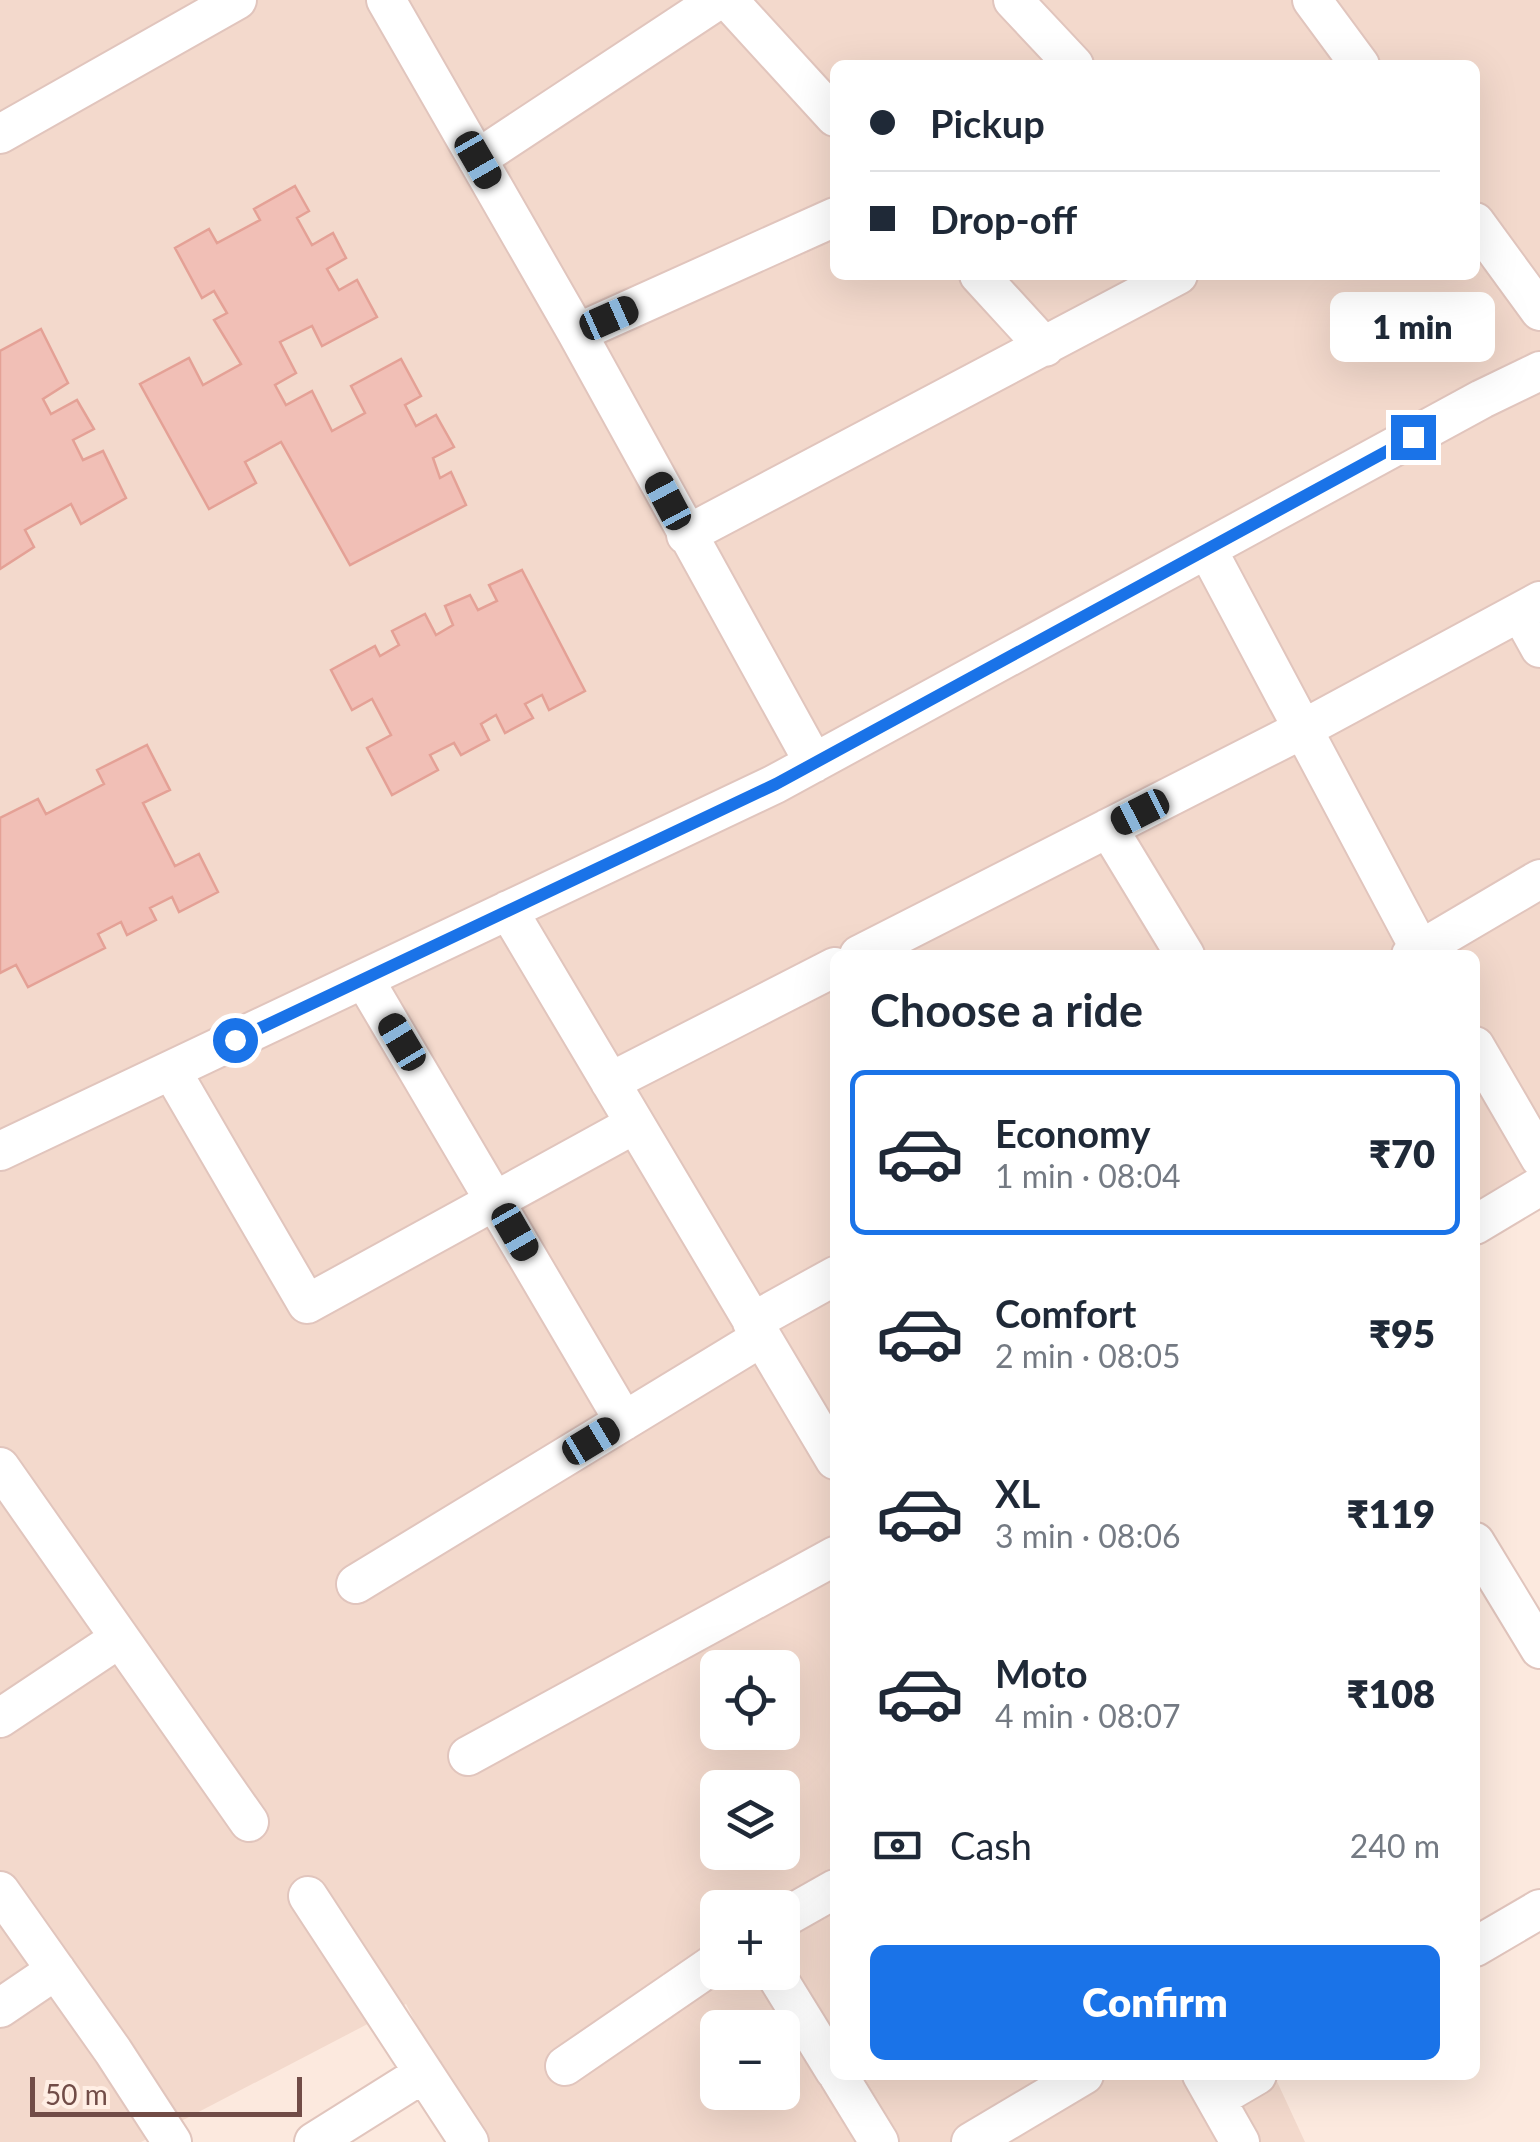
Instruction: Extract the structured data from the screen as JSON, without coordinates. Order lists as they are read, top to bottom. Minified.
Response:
{"scale_bar":"50 m","page":{"banner":["Pickup","Drop-off"],"bubble":"1 min","heading":"Choose a ride","list":[{"name":"Economy","note":"1 min · 08:04","value":"₹70"},{"name":"Comfort","note":"2 min · 08:05","value":"₹95"},{"name":"XL","note":"3 min · 08:06","value":"₹119"},{"name":"Moto","note":"4 min · 08:07","value":"₹108"}],"map_buttons":["+","−"],"pay":["Cash","240 m"],"buttons":"Confirm","scale":"50 m"}}
